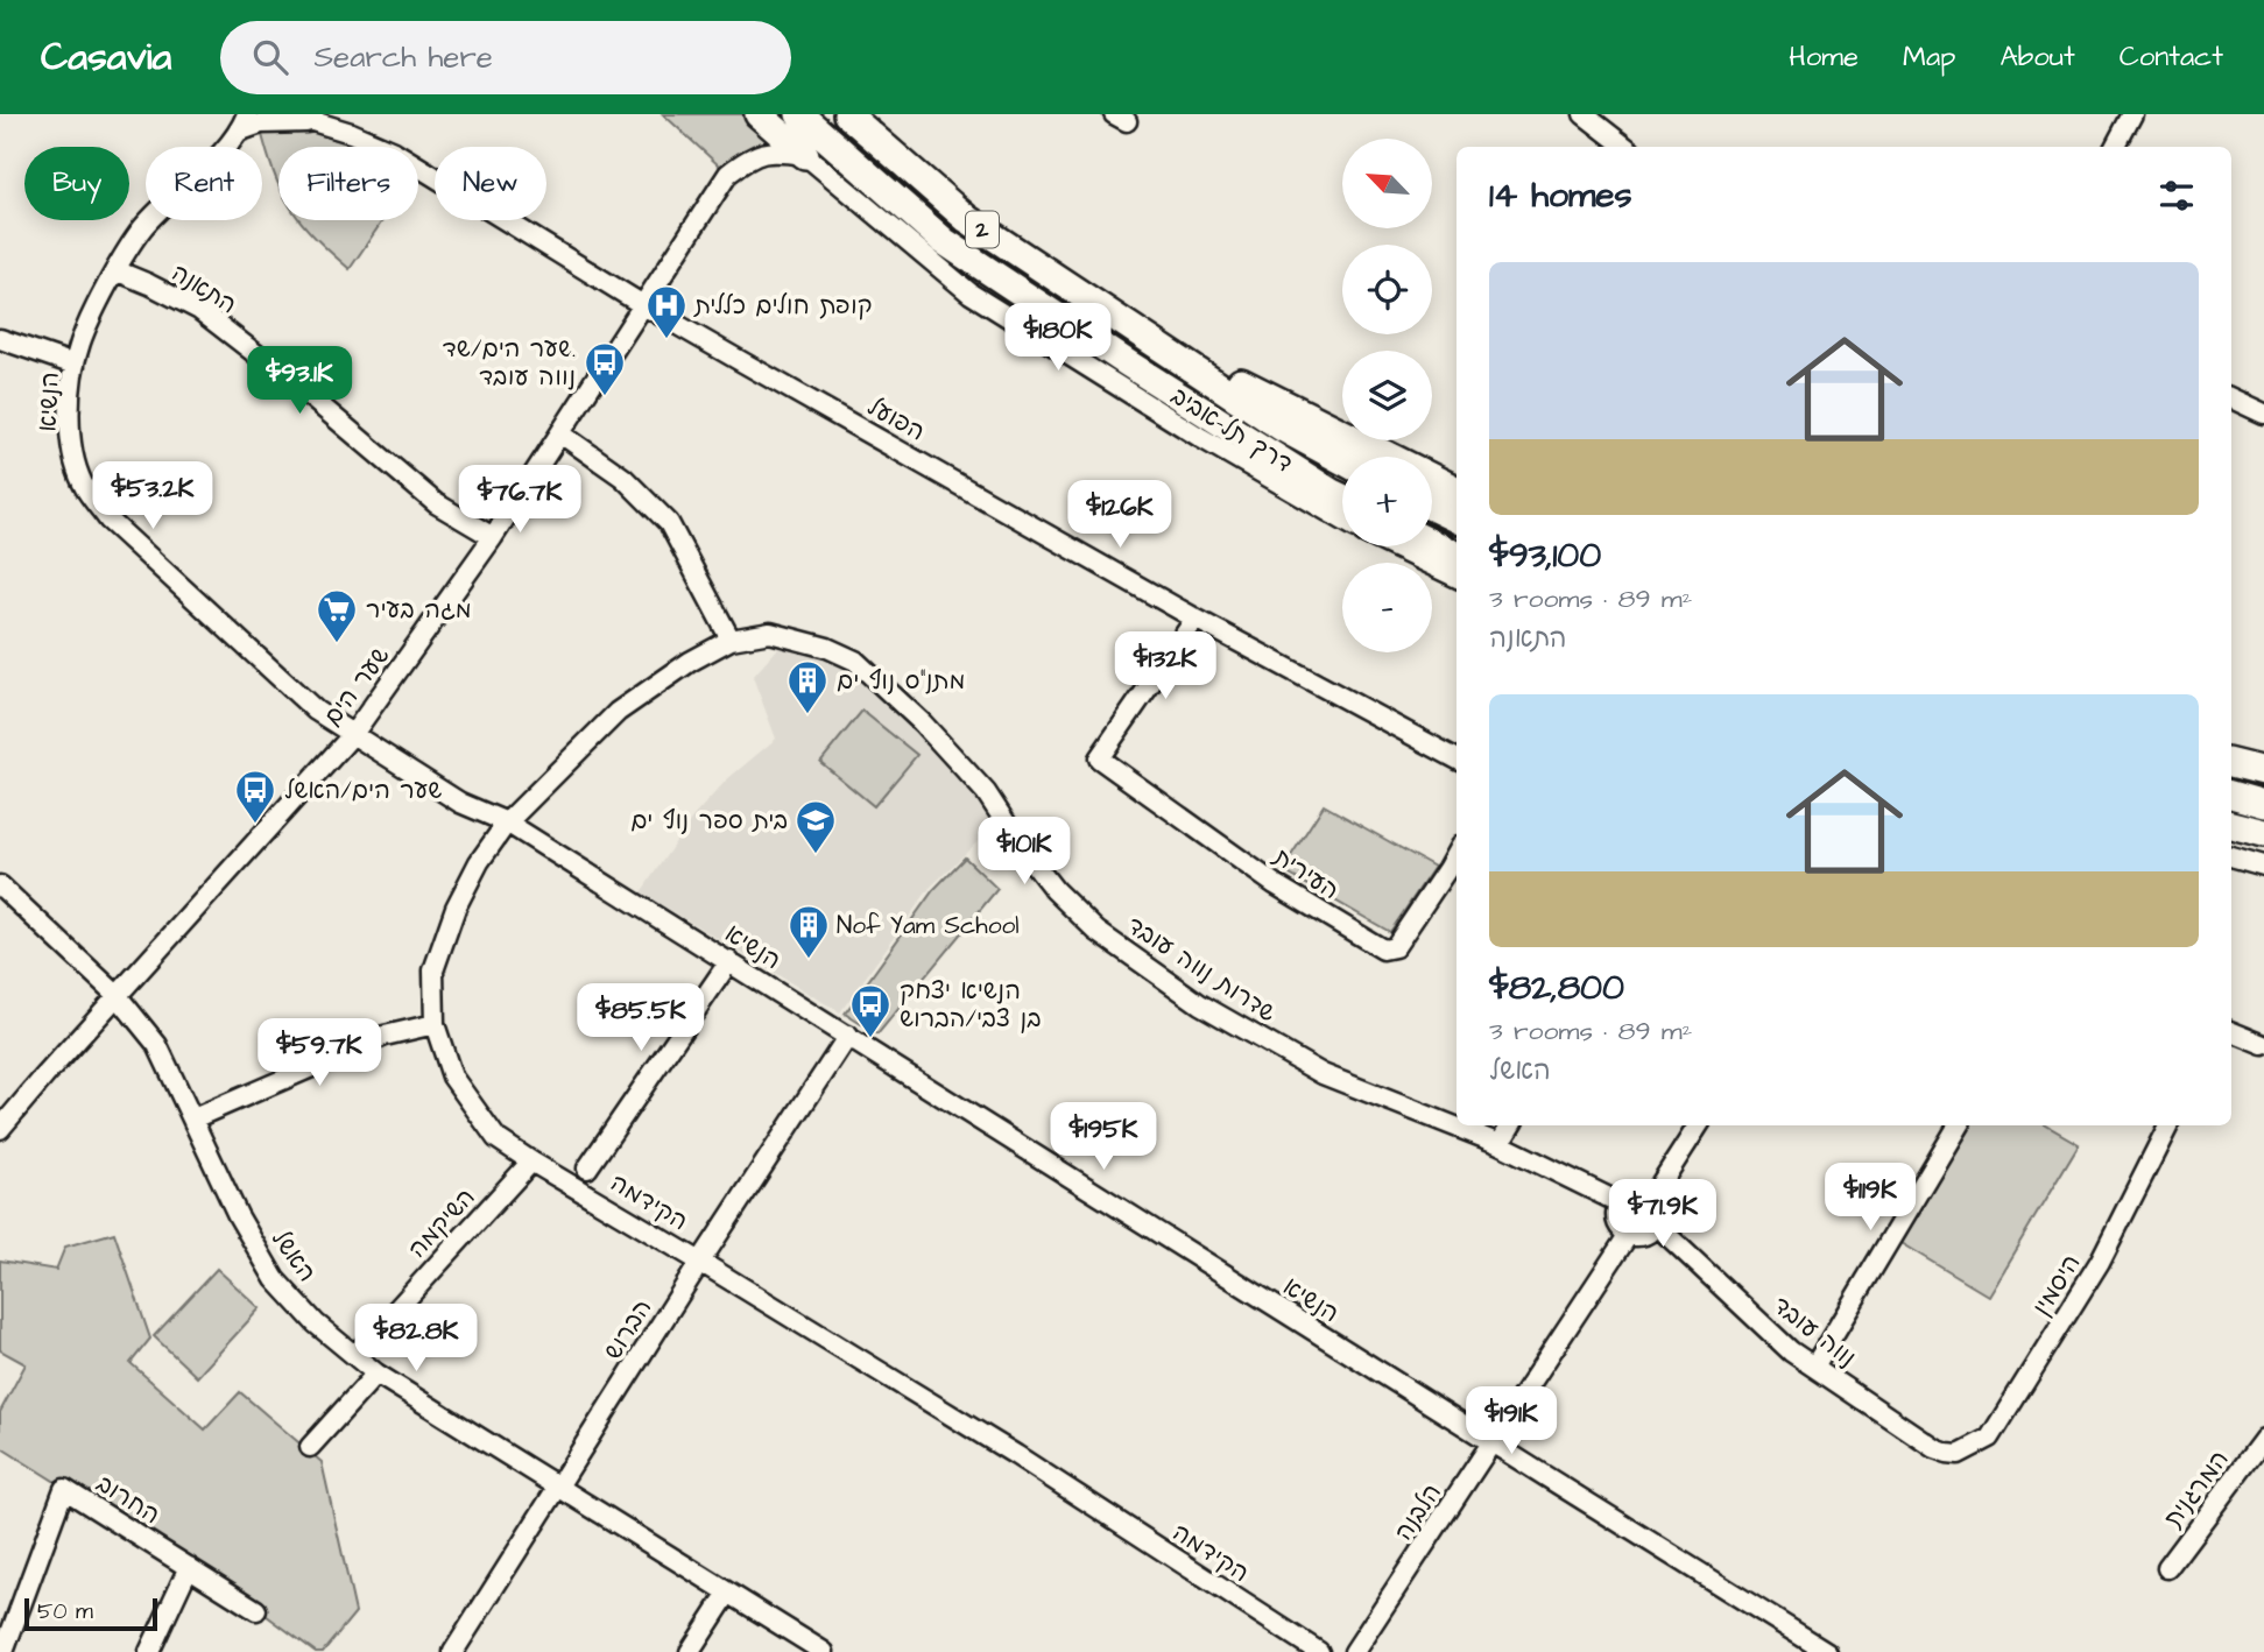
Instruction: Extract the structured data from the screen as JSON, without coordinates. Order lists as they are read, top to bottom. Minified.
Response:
{"streets":{"highway":["2","דרך תל-אביב"],"street":["התאנה","הנשיא","הפועל","שער הים","העירית","שדרות נווה עובד","הקידמה","השיקמה","האשל","היסמין","הברוש","נווה עובד","המרגנית","החרוב","הלבנה"]},"crossings":[["התאנה","הנשיא"],["התאנה","שער הים"],["הנשיא","הפועל"],["הנשיא","שער הים"],["הנשיא","הקידמה"],["הנשיא","הברוש"],["הנשיא","הלבנה"],["הפועל","שער הים"],["הפועל","העירית"],["שער הים","האשל"],["שדרות נווה עובד","הקידמה"],["שדרות נווה עובד","נווה עובד"],["שדרות נווה עובד","הלבנה"],["הקידמה","השיקמה"],["הקידמה","הברוש"],["השיקמה","האשל"],["האשל","הברוש"],["היסמין","נווה עובד"],["נווה עובד","הלבנה"]],"places":{"hospital":["קופת חולים כללית"],"bus stop":["שער הים/שד. נווה עובד","שער הים/האשל","הנשיא יצחק בן צבי/הברוש"],"supermarket":["מגה בעיר"],"building":["מתנ\"ס נוף ים","Nof Yam School"],"school or university":["בית ספר נוף ים"]},"scale_bar":"50 m","north":"top left","page":{"header":"Casavia","search":"Search here","nav":["Home","Map","About","Contact"],"map_buttons":["+","−"],"chip":["Buy","Rent","Filters","New"],"heading":"14 homes","list":[{"name":"$93,100","note":"3 rooms · 89 m² · התאנה"},{"name":"$82,800","note":"3 rooms · 89 m² · האשל"}],"price":["$180K","$93.1K","$53.2K","$76.7K","$126K","$132K","$101K","$85.5K","$59.7K","$195K","$119K","$71.9K","$82.8K","$191K"],"scale":"50 m"}}
